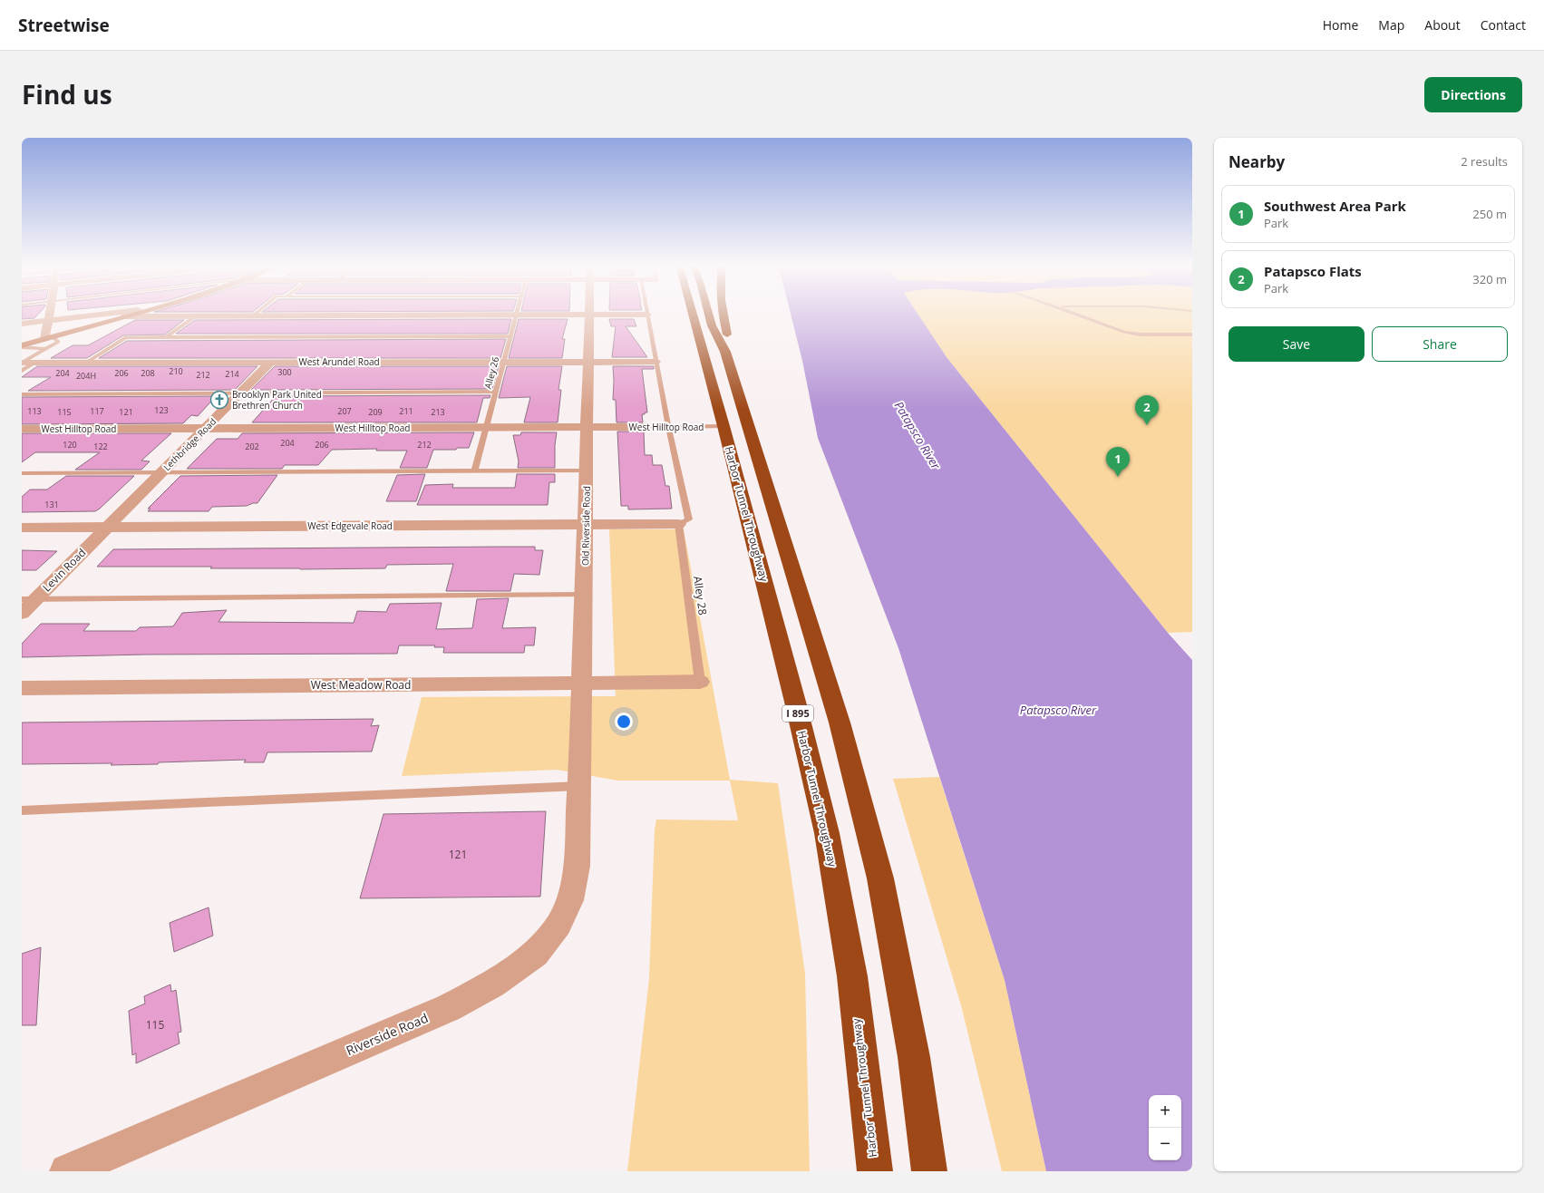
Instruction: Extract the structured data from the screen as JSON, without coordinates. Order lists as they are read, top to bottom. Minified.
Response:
{"streets":{"highway":["Harbor Tunnel Throughway","I 895"],"street":["West Arundel Road","West Hilltop Road","Lethbridge Road","West Edgevale Road","Old Riverside Road","Levin Road","West Meadow Road","Riverside Road"],"lane":["Alley 26","Alley 28"]},"crossings":[["West Arundel Road","Alley 26"],["West Arundel Road","Lethbridge Road"],["West Arundel Road","Old Riverside Road"],["West Arundel Road","Alley 28"],["Alley 26","West Hilltop Road"],["West Hilltop Road","Lethbridge Road"],["West Hilltop Road","Harbor Tunnel Throughway"],["West Hilltop Road","Old Riverside Road"],["West Hilltop Road","Alley 28"],["Lethbridge Road","West Edgevale Road"],["Lethbridge Road","Levin Road"],["West Edgevale Road","Old Riverside Road"],["West Edgevale Road","Levin Road"],["West Edgevale Road","Alley 28"],["Old Riverside Road","West Meadow Road"],["Old Riverside Road","Riverside Road"],["Alley 28","West Meadow Road"]],"water":["Patapsco River"],"places":{"church":["Brooklyn Park United Brethren Church"]},"house_numbers":["210","300","204","206","208","214","212","204H","123","113","117","207","211","115","121","209","213","204","120","206","212","122","202","131","121","115"],"page":{"header":"Streetwise","nav":["Home","Map","About","Contact"],"title":"Find us","buttons":["Directions",["Save","Share"]],"heading":["Nearby","2 results"],"list":[{"mark":"1","name":"Southwest Area Park","note":"Park","value":"250 m"},{"mark":"2","name":"Patapsco Flats","note":"Park","value":"320 m"}],"pins":["2","1"],"map_buttons":["+","−"]}}
